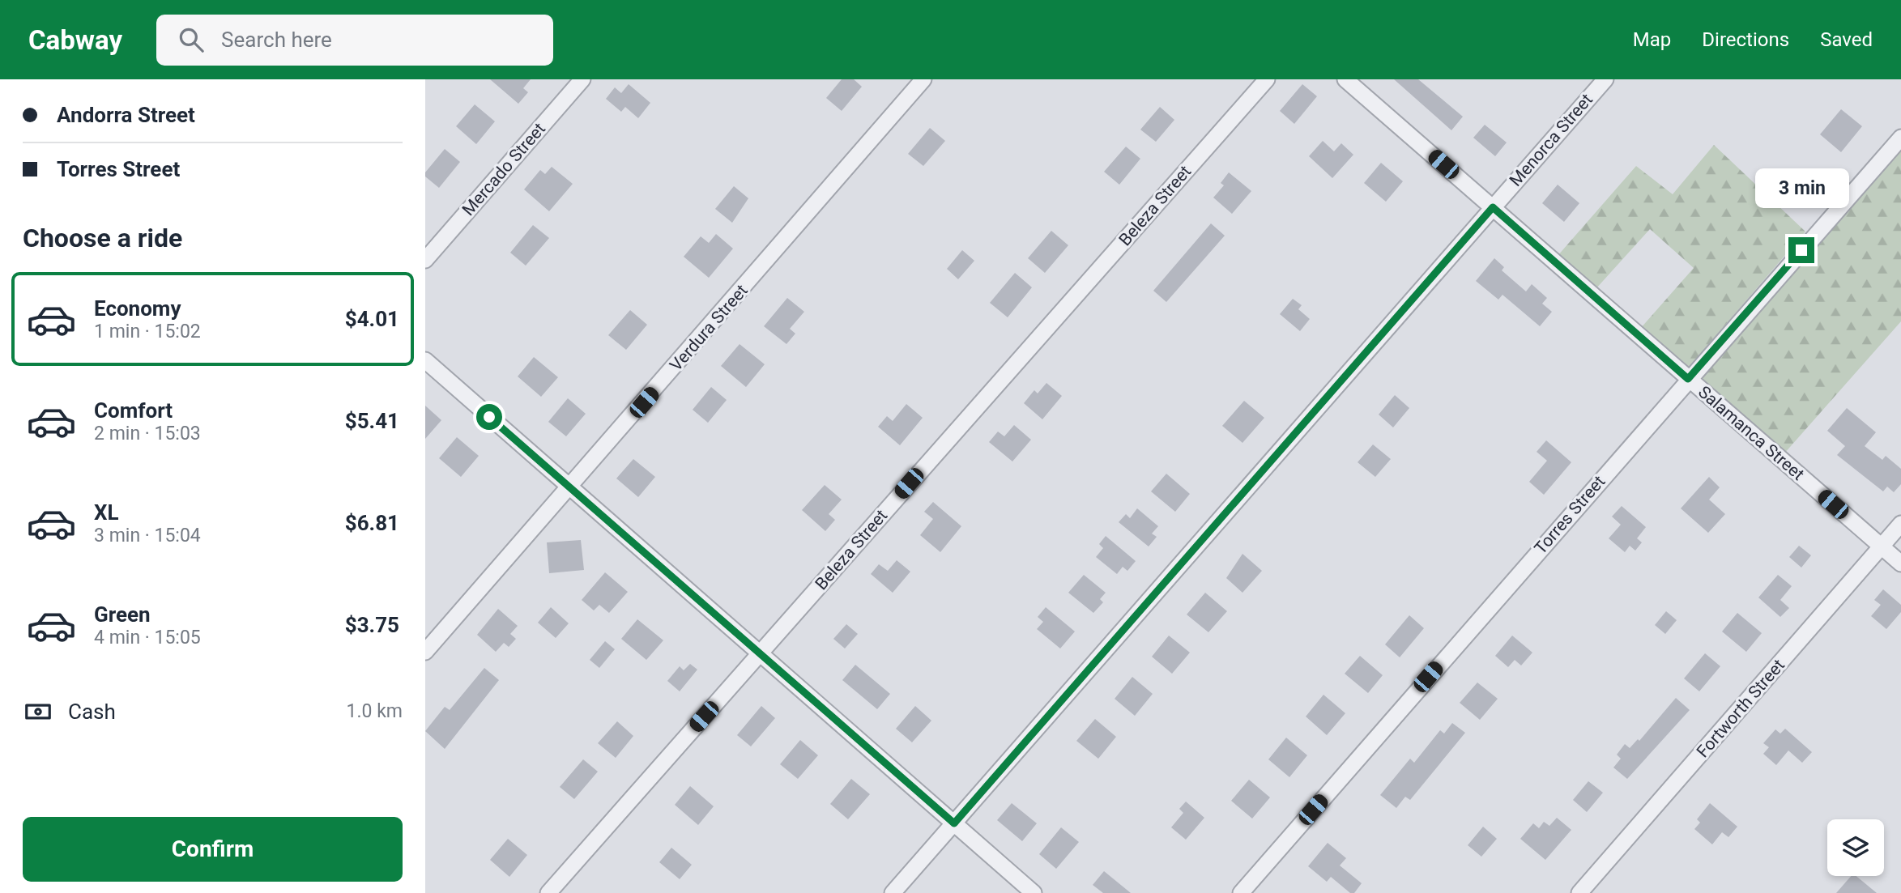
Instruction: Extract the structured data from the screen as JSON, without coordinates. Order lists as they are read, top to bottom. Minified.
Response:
{"streets":{"street":["Menorca Street","Mercado Street","Beleza Street","Verdura Street","Salamanca Street","Torres Street","Fortworth Street"]},"crossings":[["Menorca Street","Salamanca Street"],["Salamanca Street","Torres Street"],["Salamanca Street","Fortworth Street"]],"page":{"header":"Cabway","search":"Search here","nav":["Map","Directions","Saved"],"banner":["Andorra Street","Torres Street"],"bubble":"3 min","heading":"Choose a ride","list":[{"name":"Economy","note":"1 min · 15:02","value":"$4.01"},{"name":"Comfort","note":"2 min · 15:03","value":"$5.41"},{"name":"XL","note":"3 min · 15:04","value":"$6.81"},{"name":"Green","note":"4 min · 15:05","value":"$3.75"}],"pay":["Cash","1.0 km"],"buttons":"Confirm"}}
